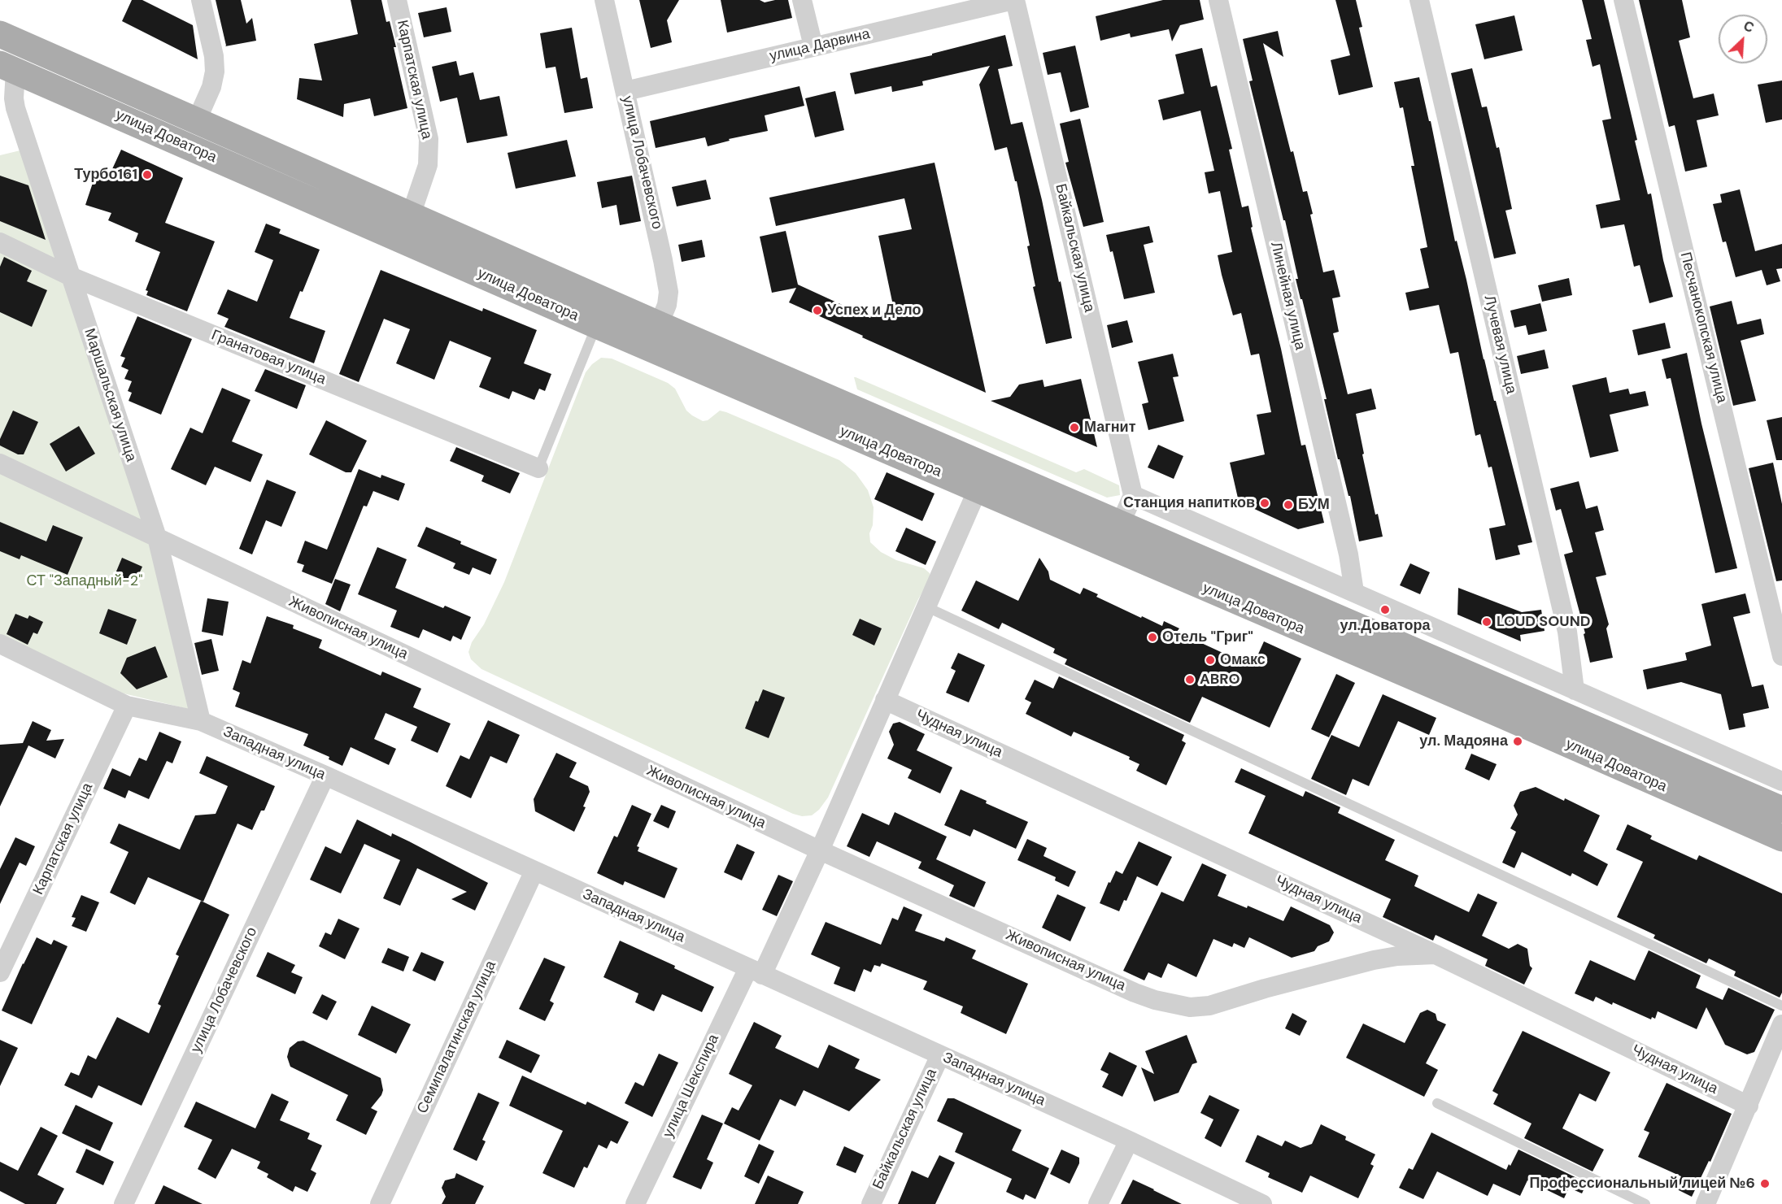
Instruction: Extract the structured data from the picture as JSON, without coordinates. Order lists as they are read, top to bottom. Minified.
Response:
{"streets":{"main road":["улица Доватора"],"street":["улица Дарвина","Карпатская улица","улица Лобачевского","Байкальская улица","Линейная улица","Песчанокопская улица","Лучевая улица","Гранатовая улица","Маршальская улица","Живописная улица","Чудная улица","Западная улица","Семипалатинская улица","улица Шекспира"]},"crossings":[["улица Дарвина","улица Лобачевского"],["улица Дарвина","Байкальская улица"],["Карпатская улица","улица Доватора"],["Карпатская улица","Западная улица"],["улица Доватора","улица Лобачевского"],["улица Доватора","Маршальская улица"],["улица Доватора","улица Шекспира"],["улица Лобачевского","Западная улица"],["Байкальская улица","Западная улица"],["Гранатовая улица","Маршальская улица"],["Маршальская улица","Живописная улица"],["Маршальская улица","Западная улица"],["Живописная улица","Чудная улица"],["Живописная улица","улица Шекспира"],["Чудная улица","улица Шекспира"],["Западная улица","Семипалатинская улица"],["Западная улица","улица Шекспира"]],"parks":["СТ \"Западный-2\""],"places":["Турбо161","Успех и Дело","Магнит","Станция напитков","БУМ","ул.Доватора","LOUD SOUND","Отель \"Григ\"","Омакс","ABRO","ул. Мадояна","Профессиональный лицей №6"],"north":"top right"}
